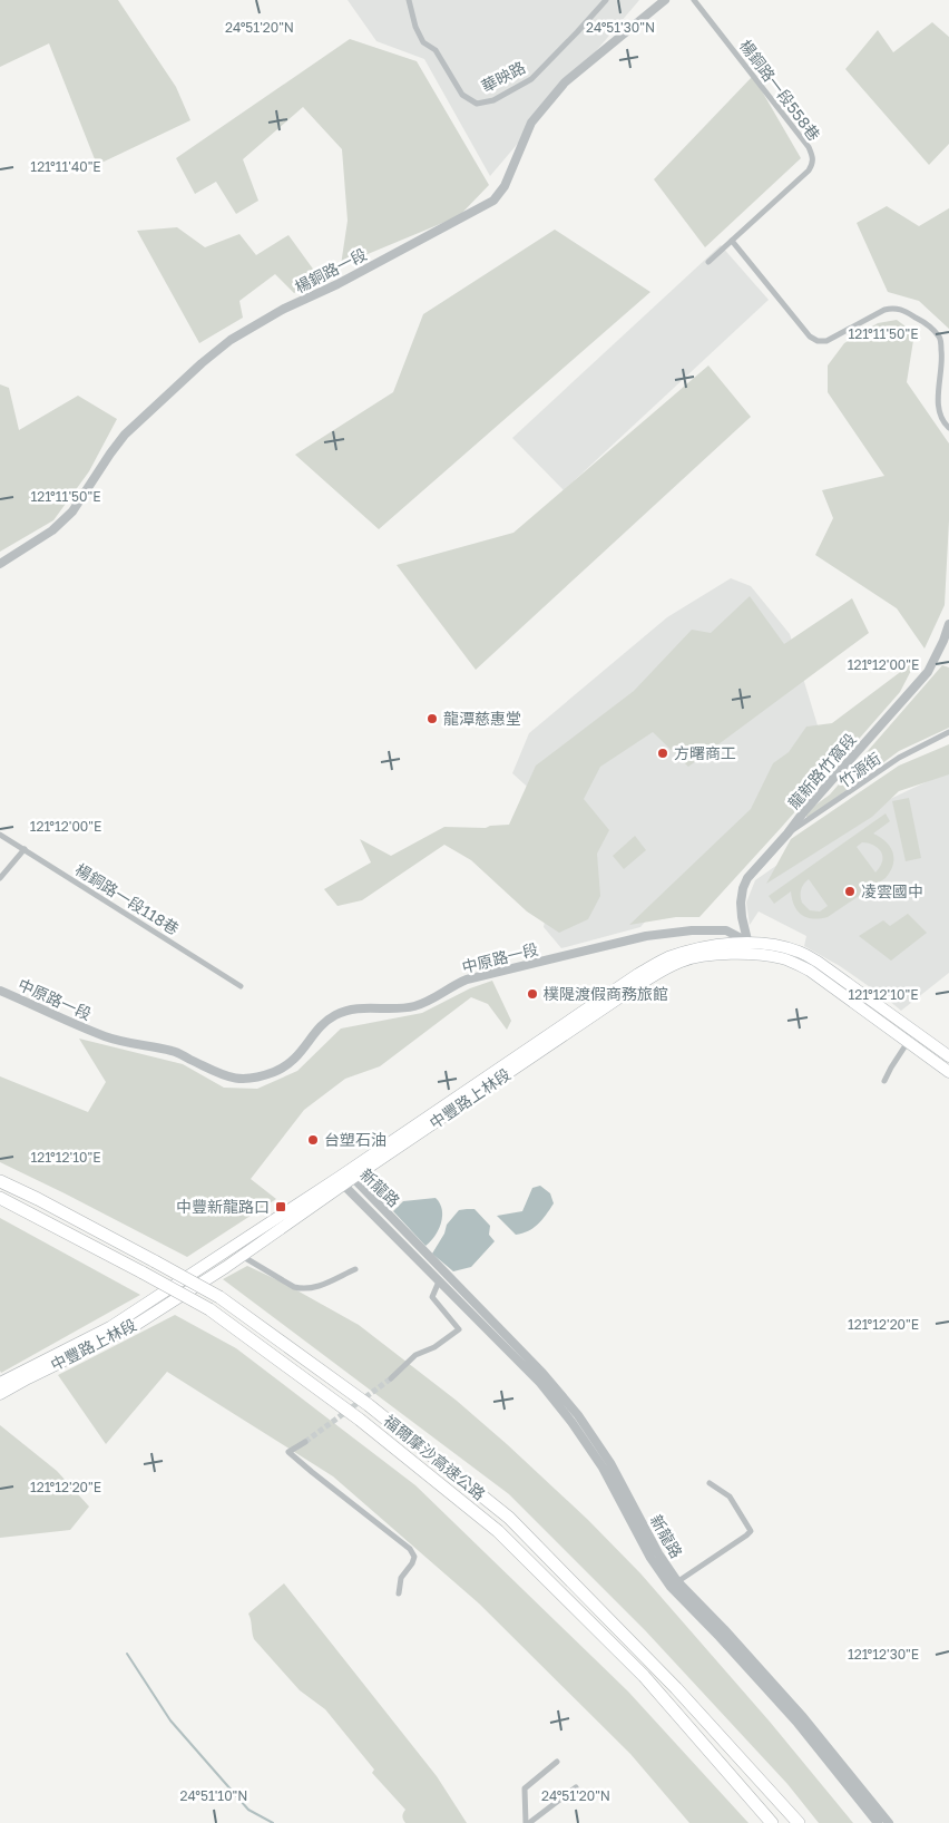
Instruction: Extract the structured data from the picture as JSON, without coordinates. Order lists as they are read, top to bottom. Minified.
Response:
{"streets":{"highway":["福爾摩沙高速公路"],"main road":["中豐路上林段"],"street":["華映路","楊銅路一段558巷","楊銅路一段","竹源街","龍新路竹窩段","楊銅路一段118巷","中原路一段","新龍路"]},"crossings":[["竹源街","龍新路竹窩段"],["龍新路竹窩段","中原路一段"],["龍新路竹窩段","中豐路上林段"],["中原路一段","中豐路上林段"],["中豐路上林段","新龍路"]],"places":{"other":["龍潭慈惠堂","方曙商工","凌雲國中","樸隄渡假商務旅館","台塑石油"],"transit":["中豐新龍路口"]},"coordinates":["24°51'20\"N","24°51'30\"N","121°11'40\"E","121°11'50\"E","121°12'00\"E","121°12'10\"E","121°12'20\"E","121°12'30\"E","24°51'10\"N"]}
